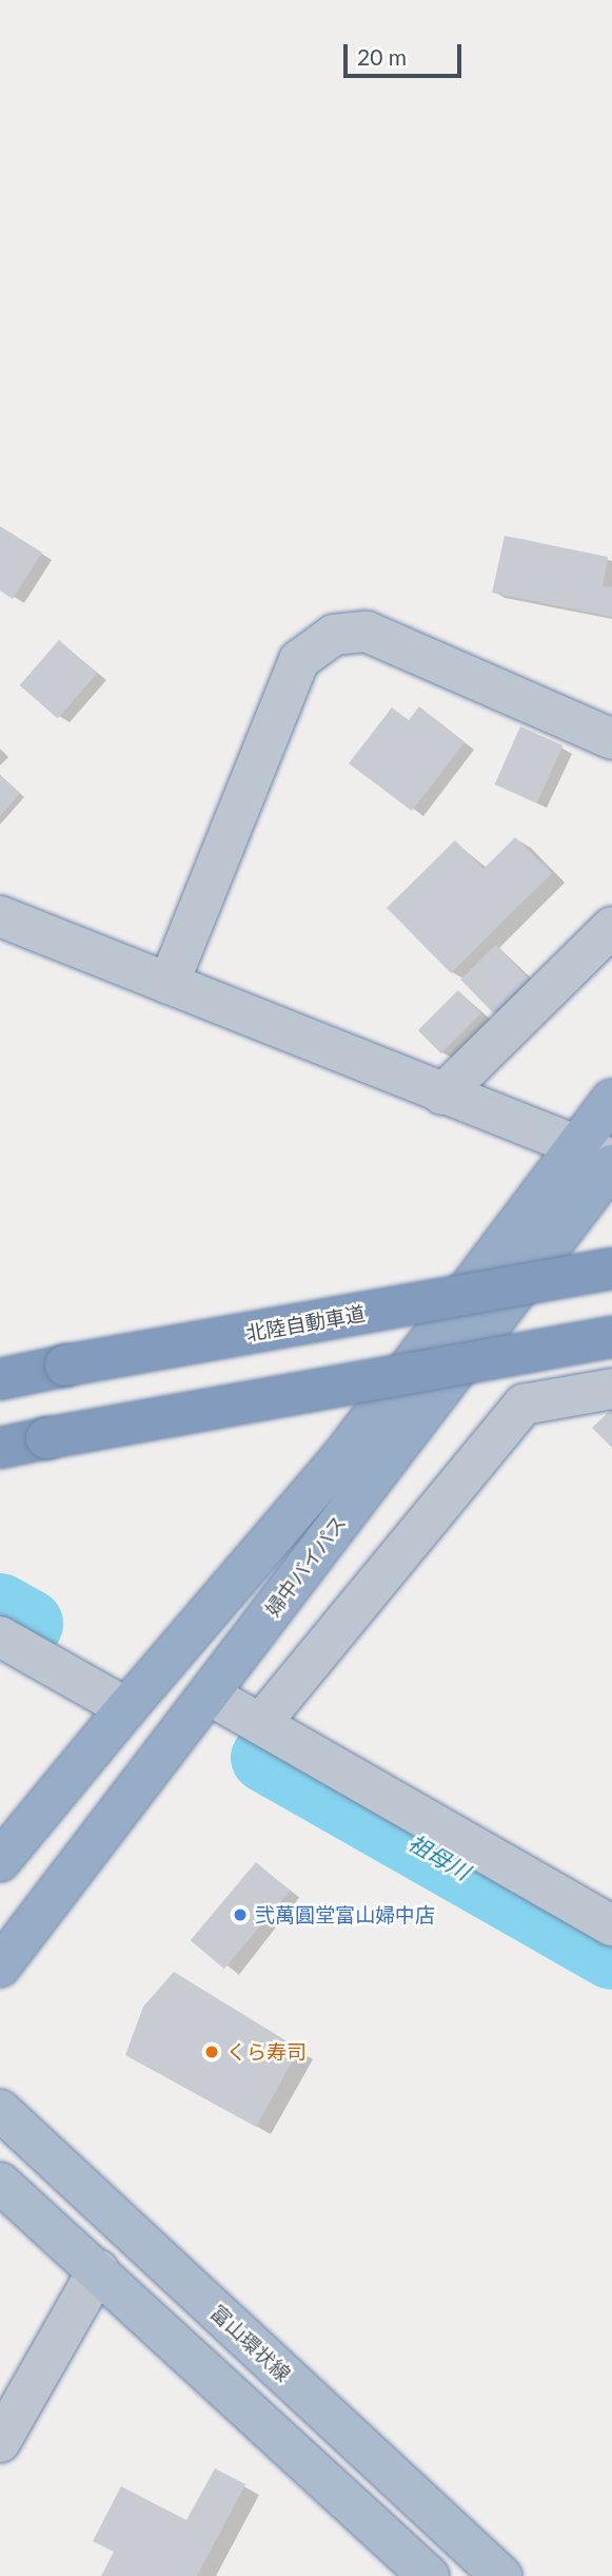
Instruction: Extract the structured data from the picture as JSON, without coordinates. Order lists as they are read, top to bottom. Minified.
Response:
{"streets":{"highway":["北陸自動車道","婦中バイパス"],"main road":["富山環状線"]},"water":["祖母川"],"places":["弐萬圓堂富山婦中店","くら寿司"],"scale_bar":"20 m"}
